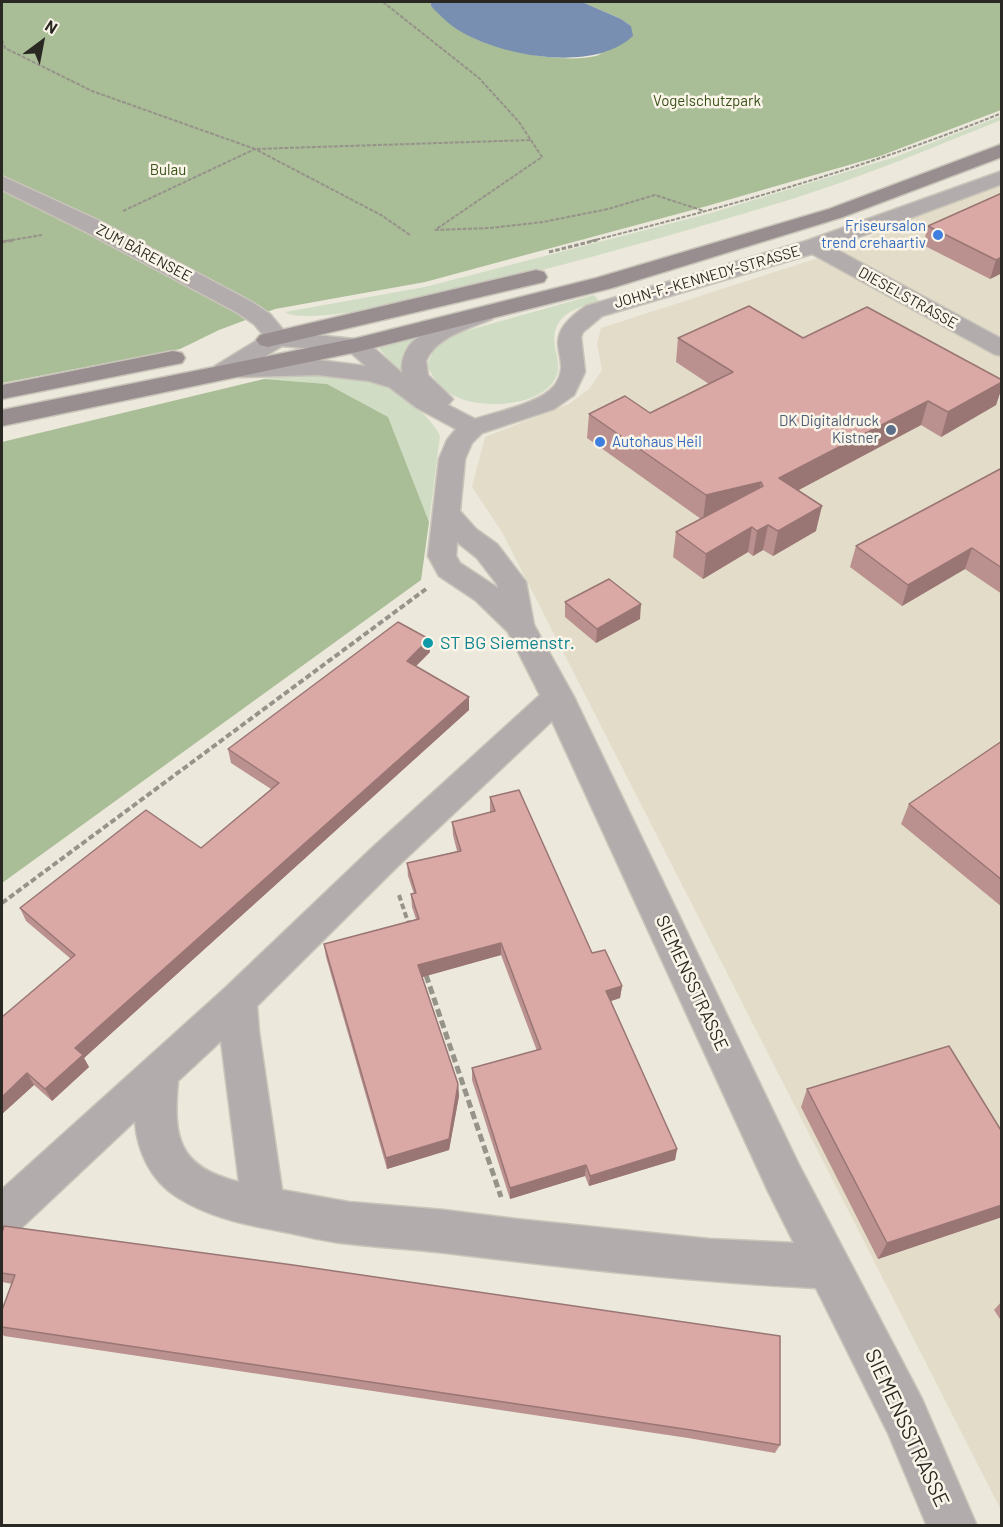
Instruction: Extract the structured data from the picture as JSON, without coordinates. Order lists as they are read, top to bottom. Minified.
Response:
{"streets":{"street":["ZUM BÄRENSEE","JOHN-F.-KENNEDY-STRASSE","DIESELSTRASSE","SIEMENSSTRASSE"]},"crossings":[["JOHN-F.-KENNEDY-STRASSE","DIESELSTRASSE"]],"parks":["Vogelschutzpark","Bulau"],"places":["Friseursalon trend crehaartiv","DK Digitaldruck Kistner","Autohaus Heil","ST BG Siemenstr."],"north":"top right"}
